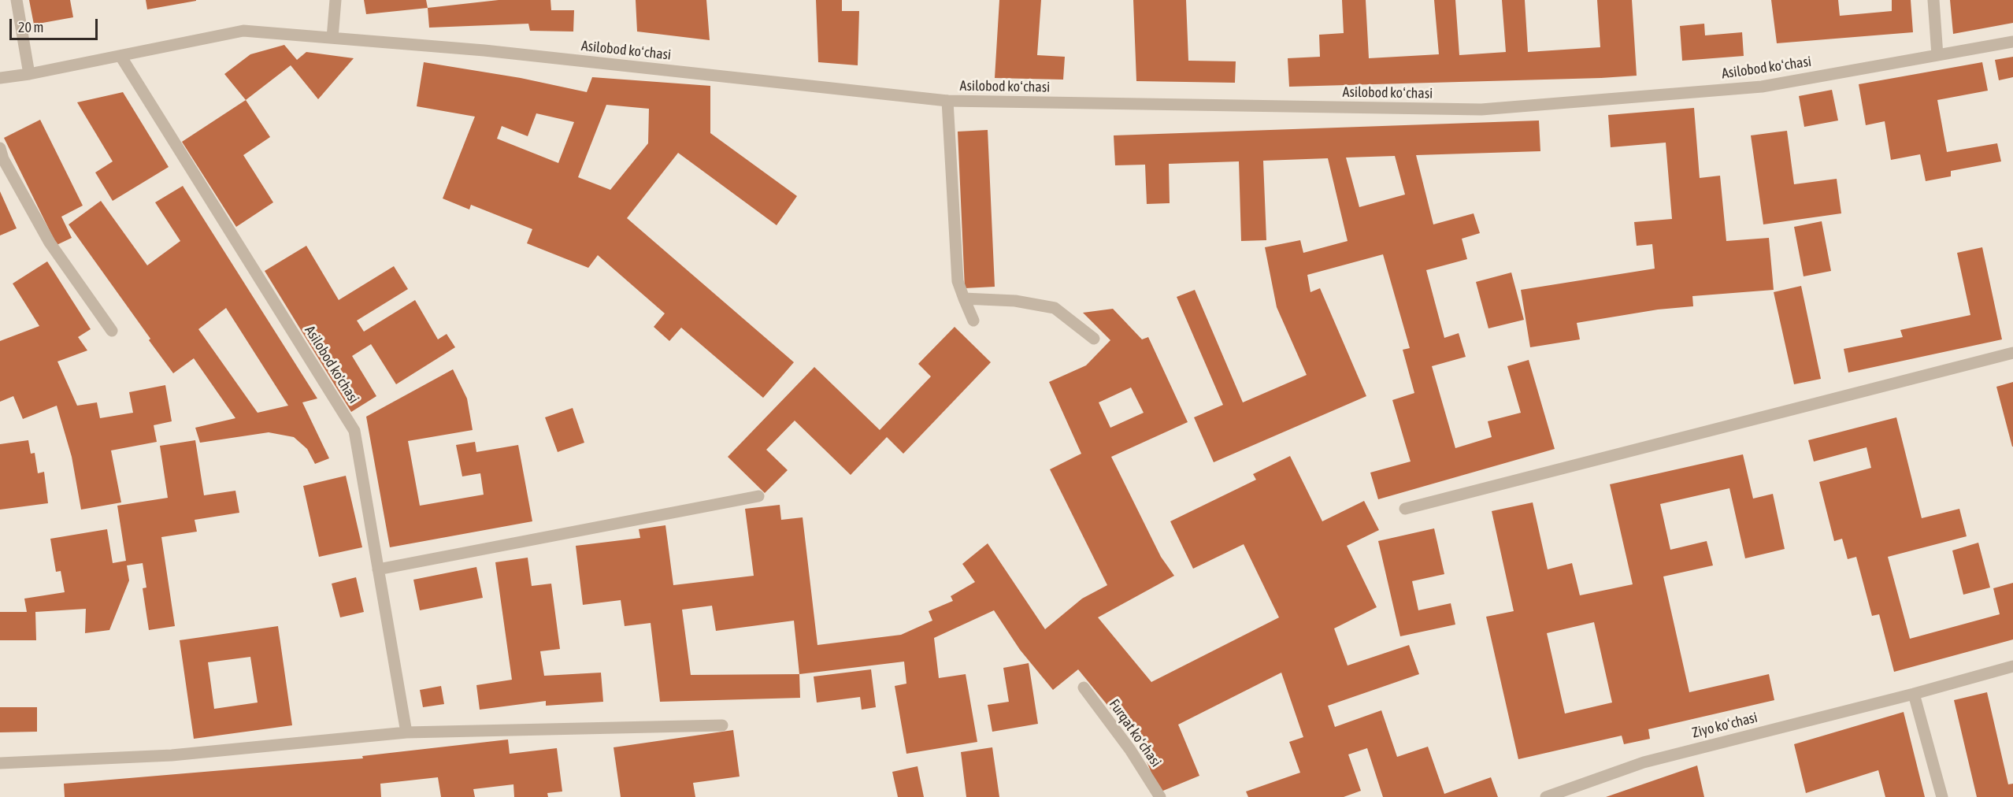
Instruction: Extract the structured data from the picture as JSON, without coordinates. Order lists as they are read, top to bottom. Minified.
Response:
{"streets":{"street":["Asilobod koʻchasi","Asilobod ko'chasi","Ziyo koʻchasi","Furqat koʻchasi"]},"crossings":[["Asilobod koʻchasi","Asilobod ko'chasi"]],"scale_bar":"20 m"}
